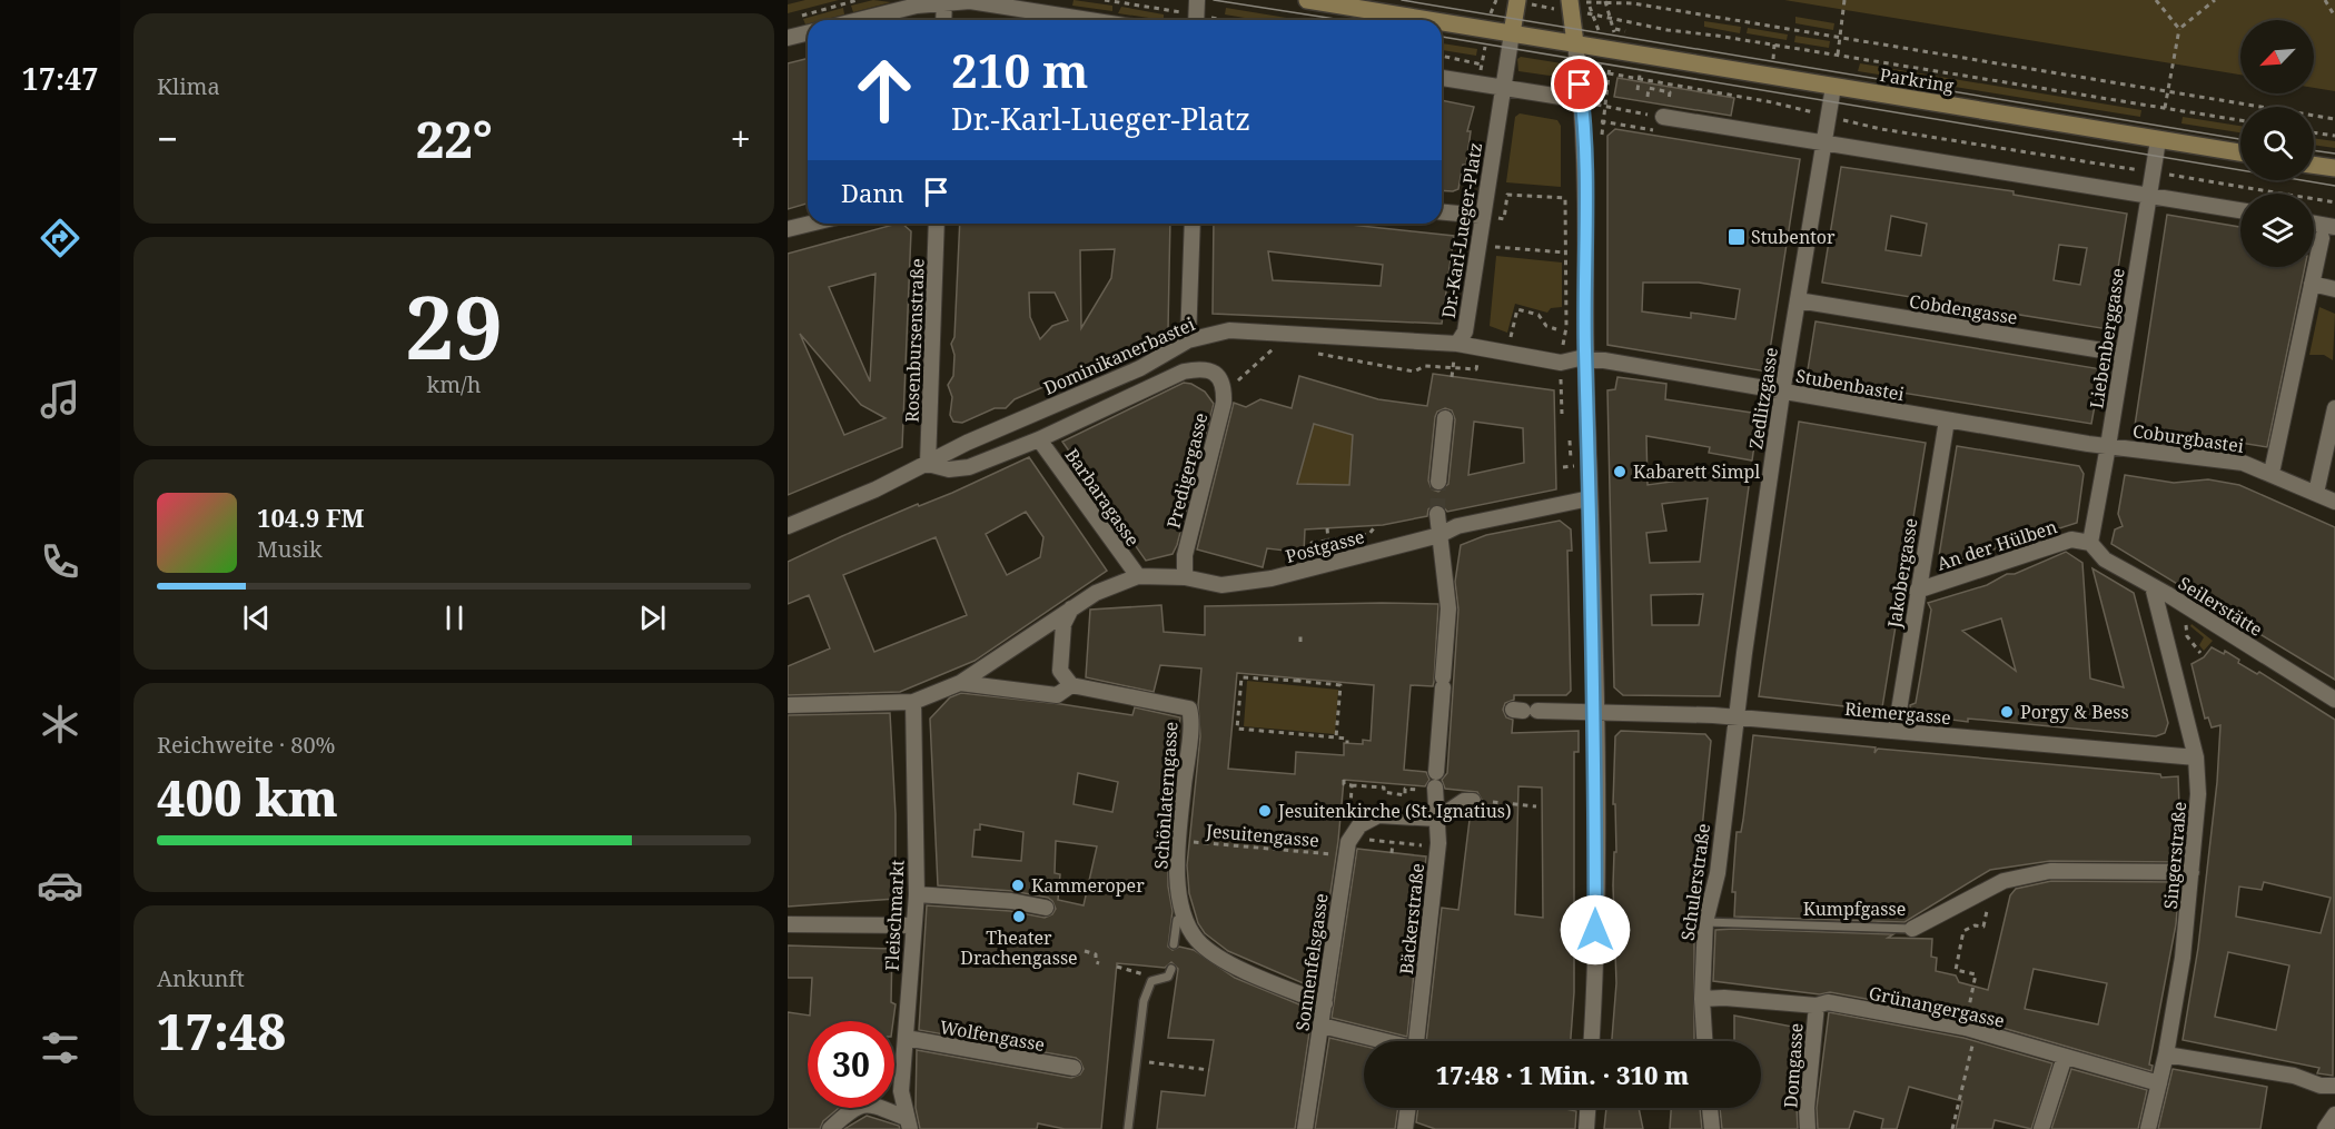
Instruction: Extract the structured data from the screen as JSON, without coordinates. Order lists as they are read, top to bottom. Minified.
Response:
{"streets":{"main road":["Parkring"],"street":["Dr.-Karl-Lueger-Platz","Cobdengasse","Liebenberggasse","Rosenbursenstraße","Dominikanerbastei","Stubenbastei","Zedlitzgasse","Coburgbastei","Predigergasse","Barbaragasse","An der Hülben","Postgasse","Jakobergasse","Seilerstätte","Riemergasse","Schönlaterngasse","Singerstraße","Schulerstraße","Kumpfgasse","Fleischmarkt","Bäckerstraße","Sonnenfelsgasse","Grünangergasse","Wolfengasse","Domgasse"],"path":["Jesuitengasse"]},"crossings":[["Parkring","Dr.-Karl-Lueger-Platz"],["Parkring","Liebenberggasse"],["Parkring","Zedlitzgasse"],["Dr.-Karl-Lueger-Platz","Dominikanerbastei"],["Dr.-Karl-Lueger-Platz","Stubenbastei"],["Cobdengasse","Liebenberggasse"],["Cobdengasse","Zedlitzgasse"],["Liebenberggasse","Stubenbastei"],["Liebenberggasse","Coburgbastei"],["Liebenberggasse","An der Hülben"],["Liebenberggasse","Seilerstätte"],["Rosenbursenstraße","Dominikanerbastei"],["Stubenbastei","Zedlitzgasse"],["Stubenbastei","Coburgbastei"],["Stubenbastei","Jakobergasse"],["Zedlitzgasse","Riemergasse"],["Zedlitzgasse","Schulerstraße"],["Predigergasse","Postgasse"],["Barbaragasse","Postgasse"],["An der Hülben","Jakobergasse"],["An der Hülben","Seilerstätte"],["Postgasse","Schönlaterngasse"],["Postgasse","Fleischmarkt"],["Postgasse","Bäckerstraße"],["Jakobergasse","Riemergasse"],["Seilerstätte","Singerstraße"],["Riemergasse","Singerstraße"],["Riemergasse","Schulerstraße"],["Schönlaterngasse","Jesuitengasse"],["Schönlaterngasse","Sonnenfelsgasse"],["Jesuitengasse","Sonnenfelsgasse"],["Singerstraße","Kumpfgasse"],["Singerstraße","Grünangergasse"],["Schulerstraße","Kumpfgasse"],["Schulerstraße","Grünangergasse"],["Fleischmarkt","Wolfengasse"],["Grünangergasse","Domgasse"]],"places":{"transit":["Stubentor"],"other":["Kabarett Simpl","Porgy & Bess","Jesuitenkirche (St. Ignatius)","Kammeroper","Theater Drachengasse"]},"north":"bottom left","page":{"tabs":"17:47","tile":["Klima",["29","km/h"],["Reichweite · 80%","400 km"],["Ankunft","17:48"]],"turn":["210 m","Dr.-Karl-Lueger-Platz"],"heat":["−","22°","+"],"then":"Dann","song":["104.9 FM","Musik"],"limit":"30","trip":"17:48 · 1 Min. · 310 m"}}
